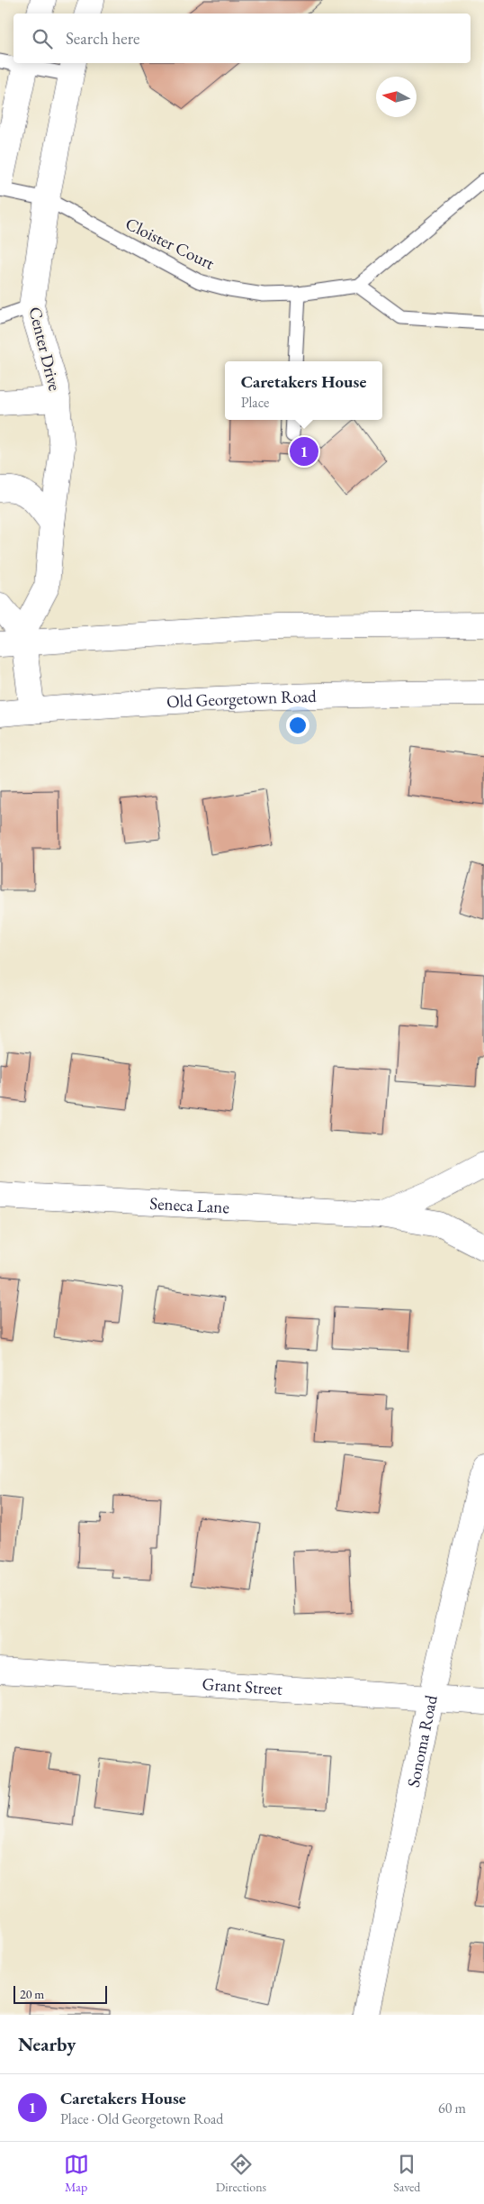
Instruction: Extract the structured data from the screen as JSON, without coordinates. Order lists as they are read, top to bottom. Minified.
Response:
{"streets":{"street":["Center Drive","Old Georgetown Road","Seneca Lane","Grant Street","Sonoma Road"],"lane":["Cloister Court"]},"crossings":[["Cloister Court","Center Drive"],["Grant Street","Sonoma Road"]],"scale_bar":"20 m","north":"left","page":{"search":"Search here","popup":["Caretakers House","Place"],"pins":"1","scale":"20 m","heading":"Nearby","list":[{"mark":"1","name":"Caretakers House","note":"Place · Old Georgetown Road","value":"60 m"}],"nav":["Map","Directions","Saved"]}}
